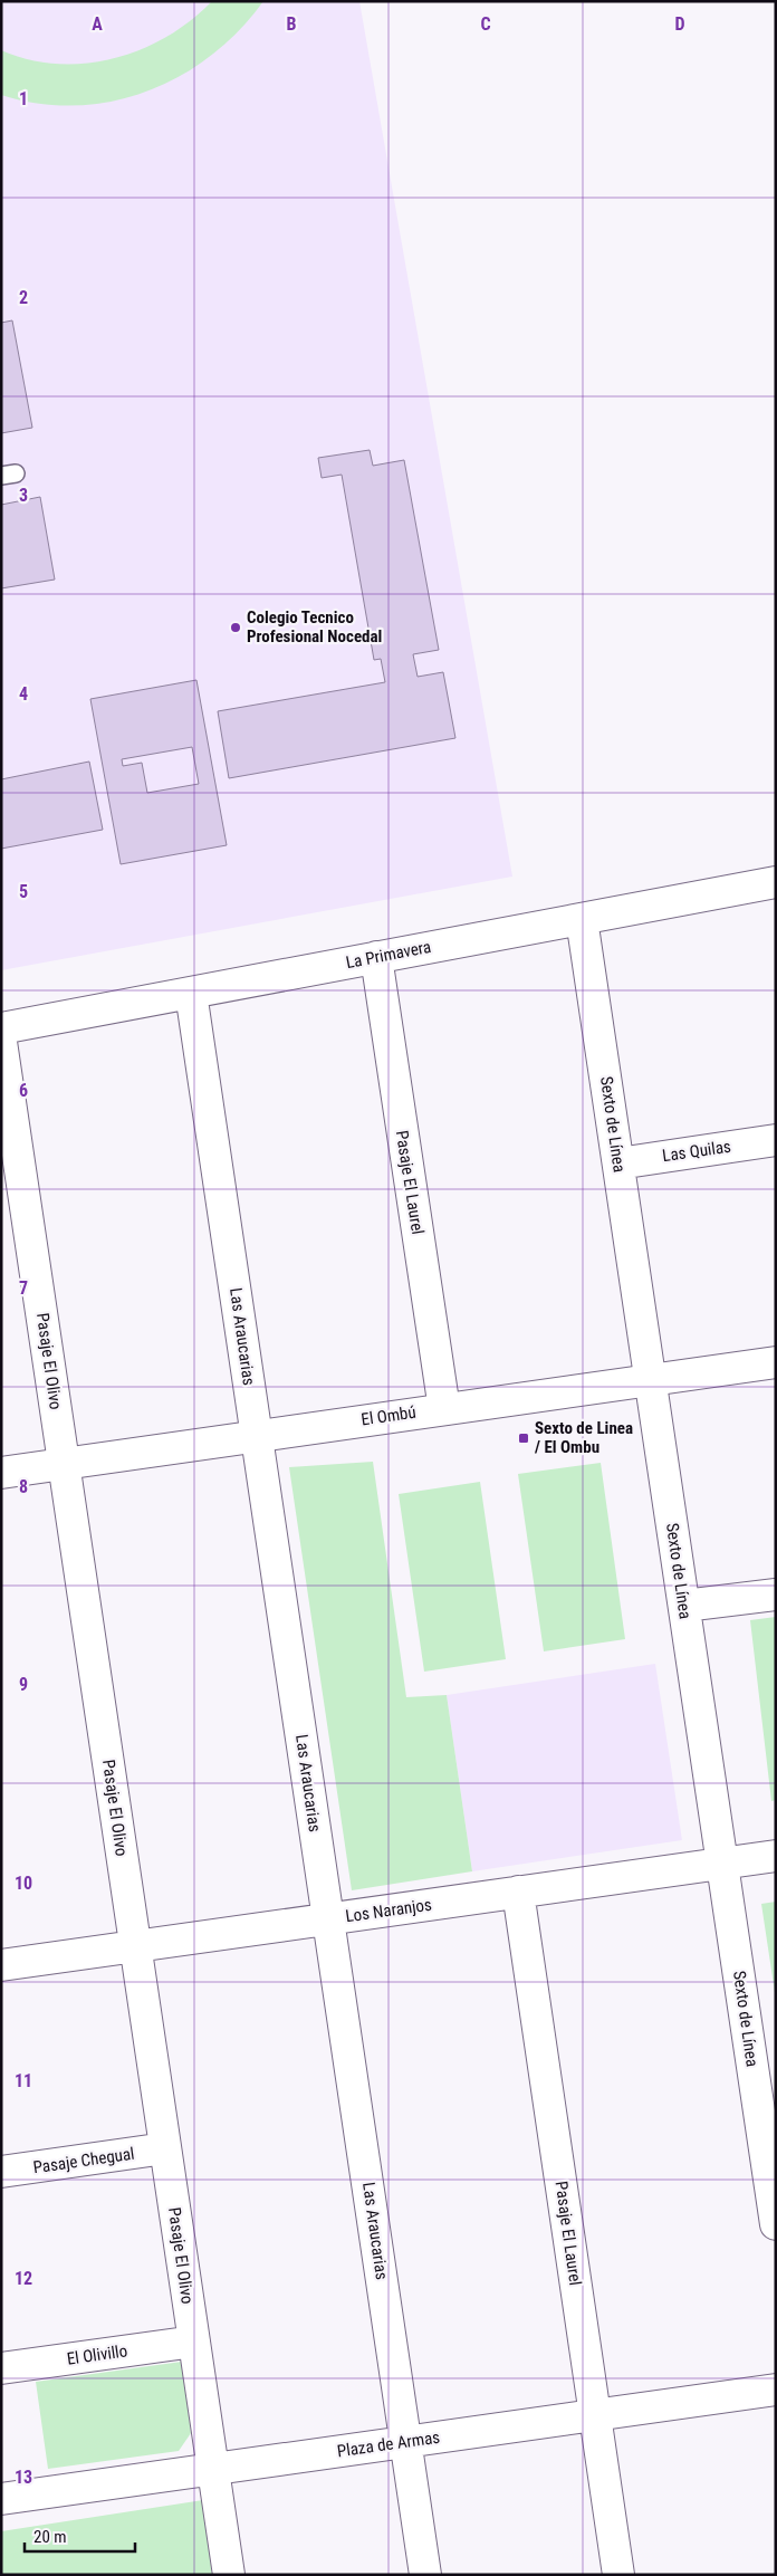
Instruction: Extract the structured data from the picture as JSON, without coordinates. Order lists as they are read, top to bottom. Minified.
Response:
{"streets":{"street":["La Primavera","Sexto de Línea","Las Quilas","Pasaje El Laurel","Las Araucarias","Pasaje El Olivo","El Ombú","Los Naranjos","Pasaje Chegual","El Olivillo","Plaza de Armas"]},"crossings":[["La Primavera","Sexto de Línea"],["La Primavera","Pasaje El Laurel"],["La Primavera","Las Araucarias"],["Sexto de Línea","Las Quilas"],["Sexto de Línea","El Ombú"],["Sexto de Línea","Los Naranjos"],["Pasaje El Laurel","El Ombú"],["Pasaje El Laurel","Los Naranjos"],["Pasaje El Laurel","Plaza de Armas"],["Las Araucarias","El Ombú"],["Las Araucarias","Los Naranjos"],["Las Araucarias","Plaza de Armas"],["Pasaje El Olivo","El Ombú"],["Pasaje El Olivo","Los Naranjos"],["Pasaje El Olivo","Pasaje Chegual"],["Pasaje El Olivo","El Olivillo"],["Pasaje El Olivo","Plaza de Armas"]],"places":{"other":["Colegio Tecnico Profesional Nocedal"],"transit":["Sexto de Linea / El Ombu"]},"scale_bar":"20 m","grid":{"columns":["A","B","C","D"],"rows":["1","2","3","4","5","6","7","8","9","10","11","12","13"]}}
